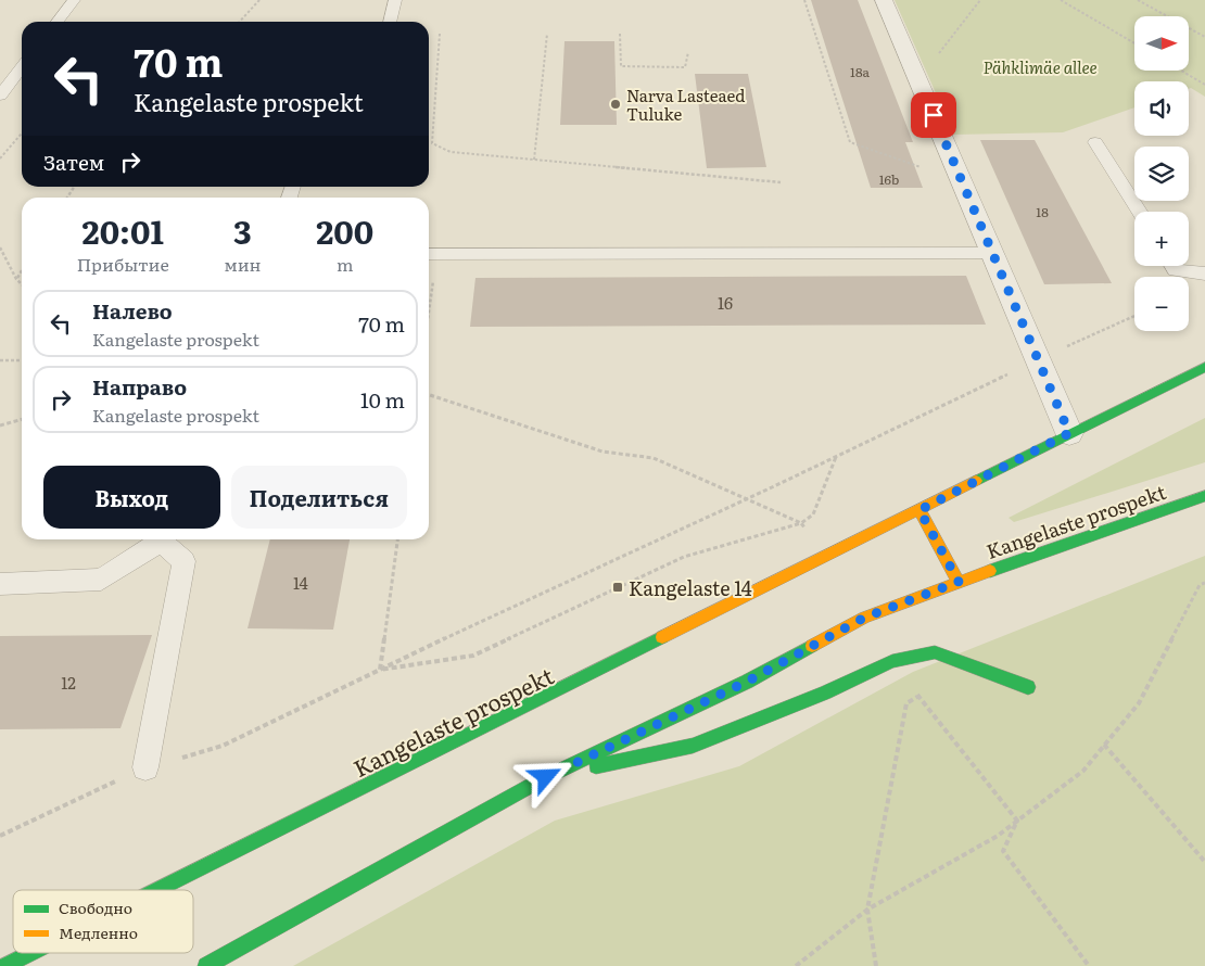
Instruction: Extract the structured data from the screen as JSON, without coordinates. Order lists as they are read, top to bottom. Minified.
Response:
{"streets":{"main road":["Kangelaste prospekt"]},"parks":["Pähklimäe allee"],"places":{"other":["Narva Lasteaed Tuluke"],"transit":["Kangelaste 14"]},"house_numbers":["18a","16b","18","16","14","12"],"legend":["Свободно","Медленно"],"north":"right","page":{"map_buttons":["+","−"],"turn":["70 m","Kangelaste prospekt"],"then":"Затем","eta":["20:01","Прибытие","3","мин","200","m"],"list":[{"name":"Налево","note":"Kangelaste prospekt","value":"70 m"},{"name":"Направо","note":"Kangelaste prospekt","value":"10 m"}],"buttons":["Выход","Поделиться"]}}
